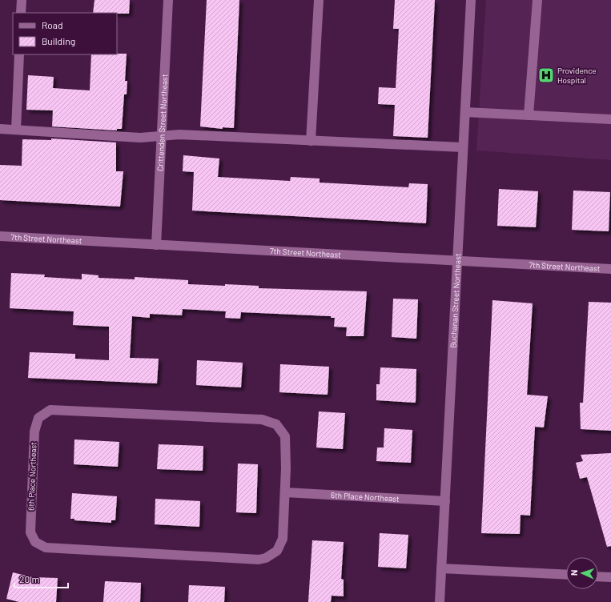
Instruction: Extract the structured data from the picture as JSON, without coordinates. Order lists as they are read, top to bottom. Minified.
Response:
{"streets":{"street":["Crittenden Street Northeast","7th Street Northeast","Buchanan Street Northeast","6th Place Northeast"]},"crossings":[["Crittenden Street Northeast","7th Street Northeast"],["7th Street Northeast","Buchanan Street Northeast"],["Buchanan Street Northeast","6th Place Northeast"]],"places":{"hospital":["Providence Hospital"]},"legend":["Road","Building"],"scale_bar":"20 m","north":"left"}
